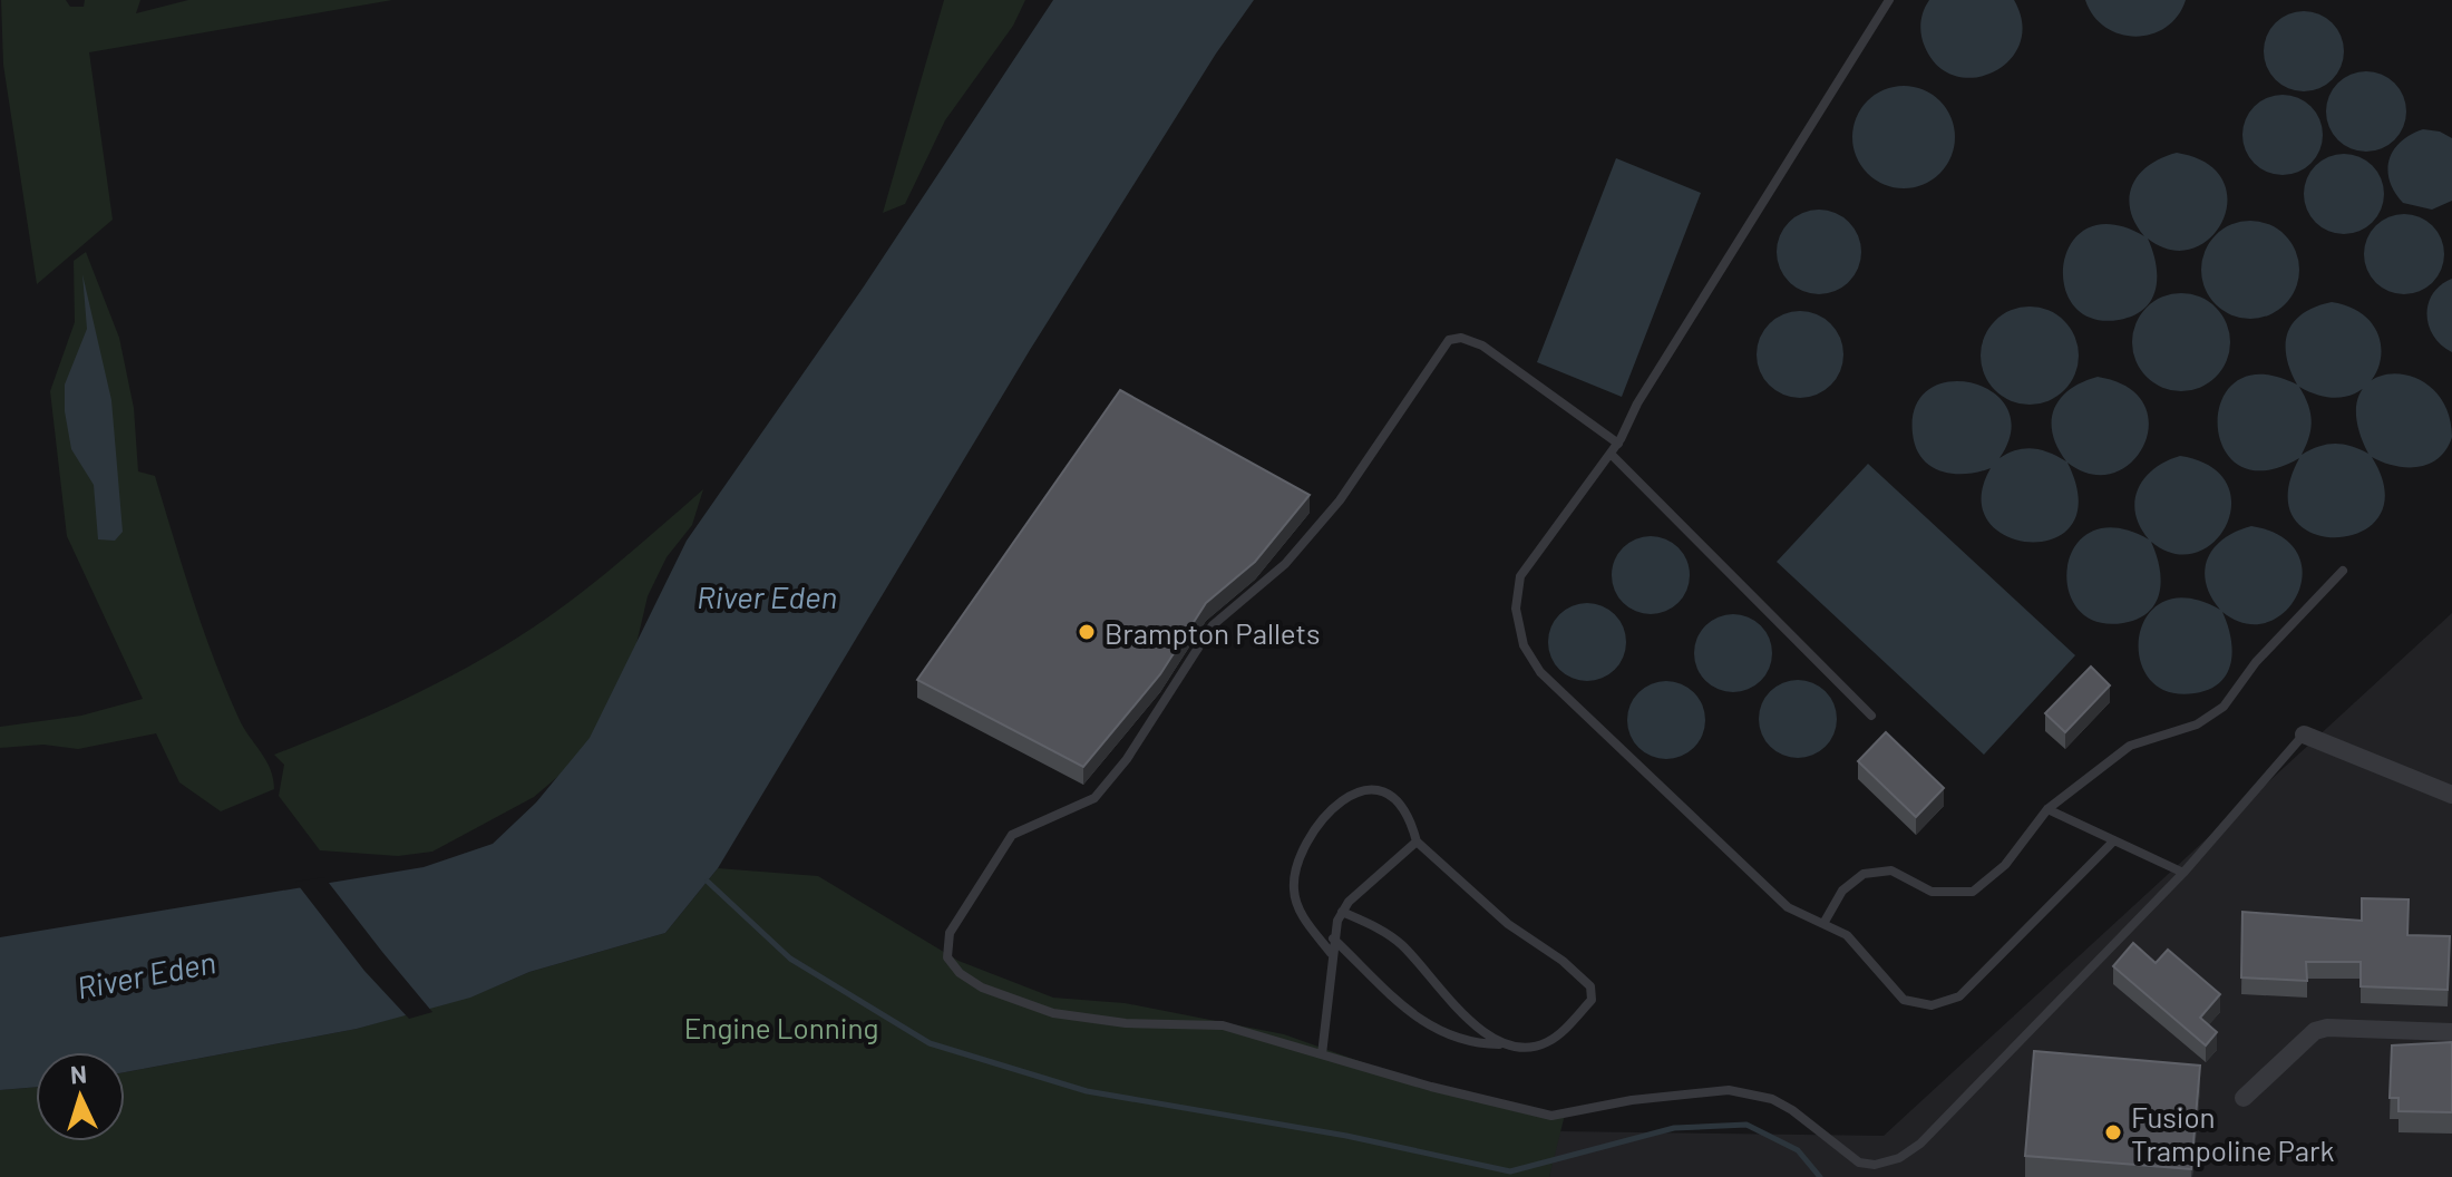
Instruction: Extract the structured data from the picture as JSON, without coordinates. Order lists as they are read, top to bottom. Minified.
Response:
{"water":["River Eden"],"parks":["Engine Lonning"],"places":["Brampton Pallets","Fusion Trampoline Park"],"north":"top"}
